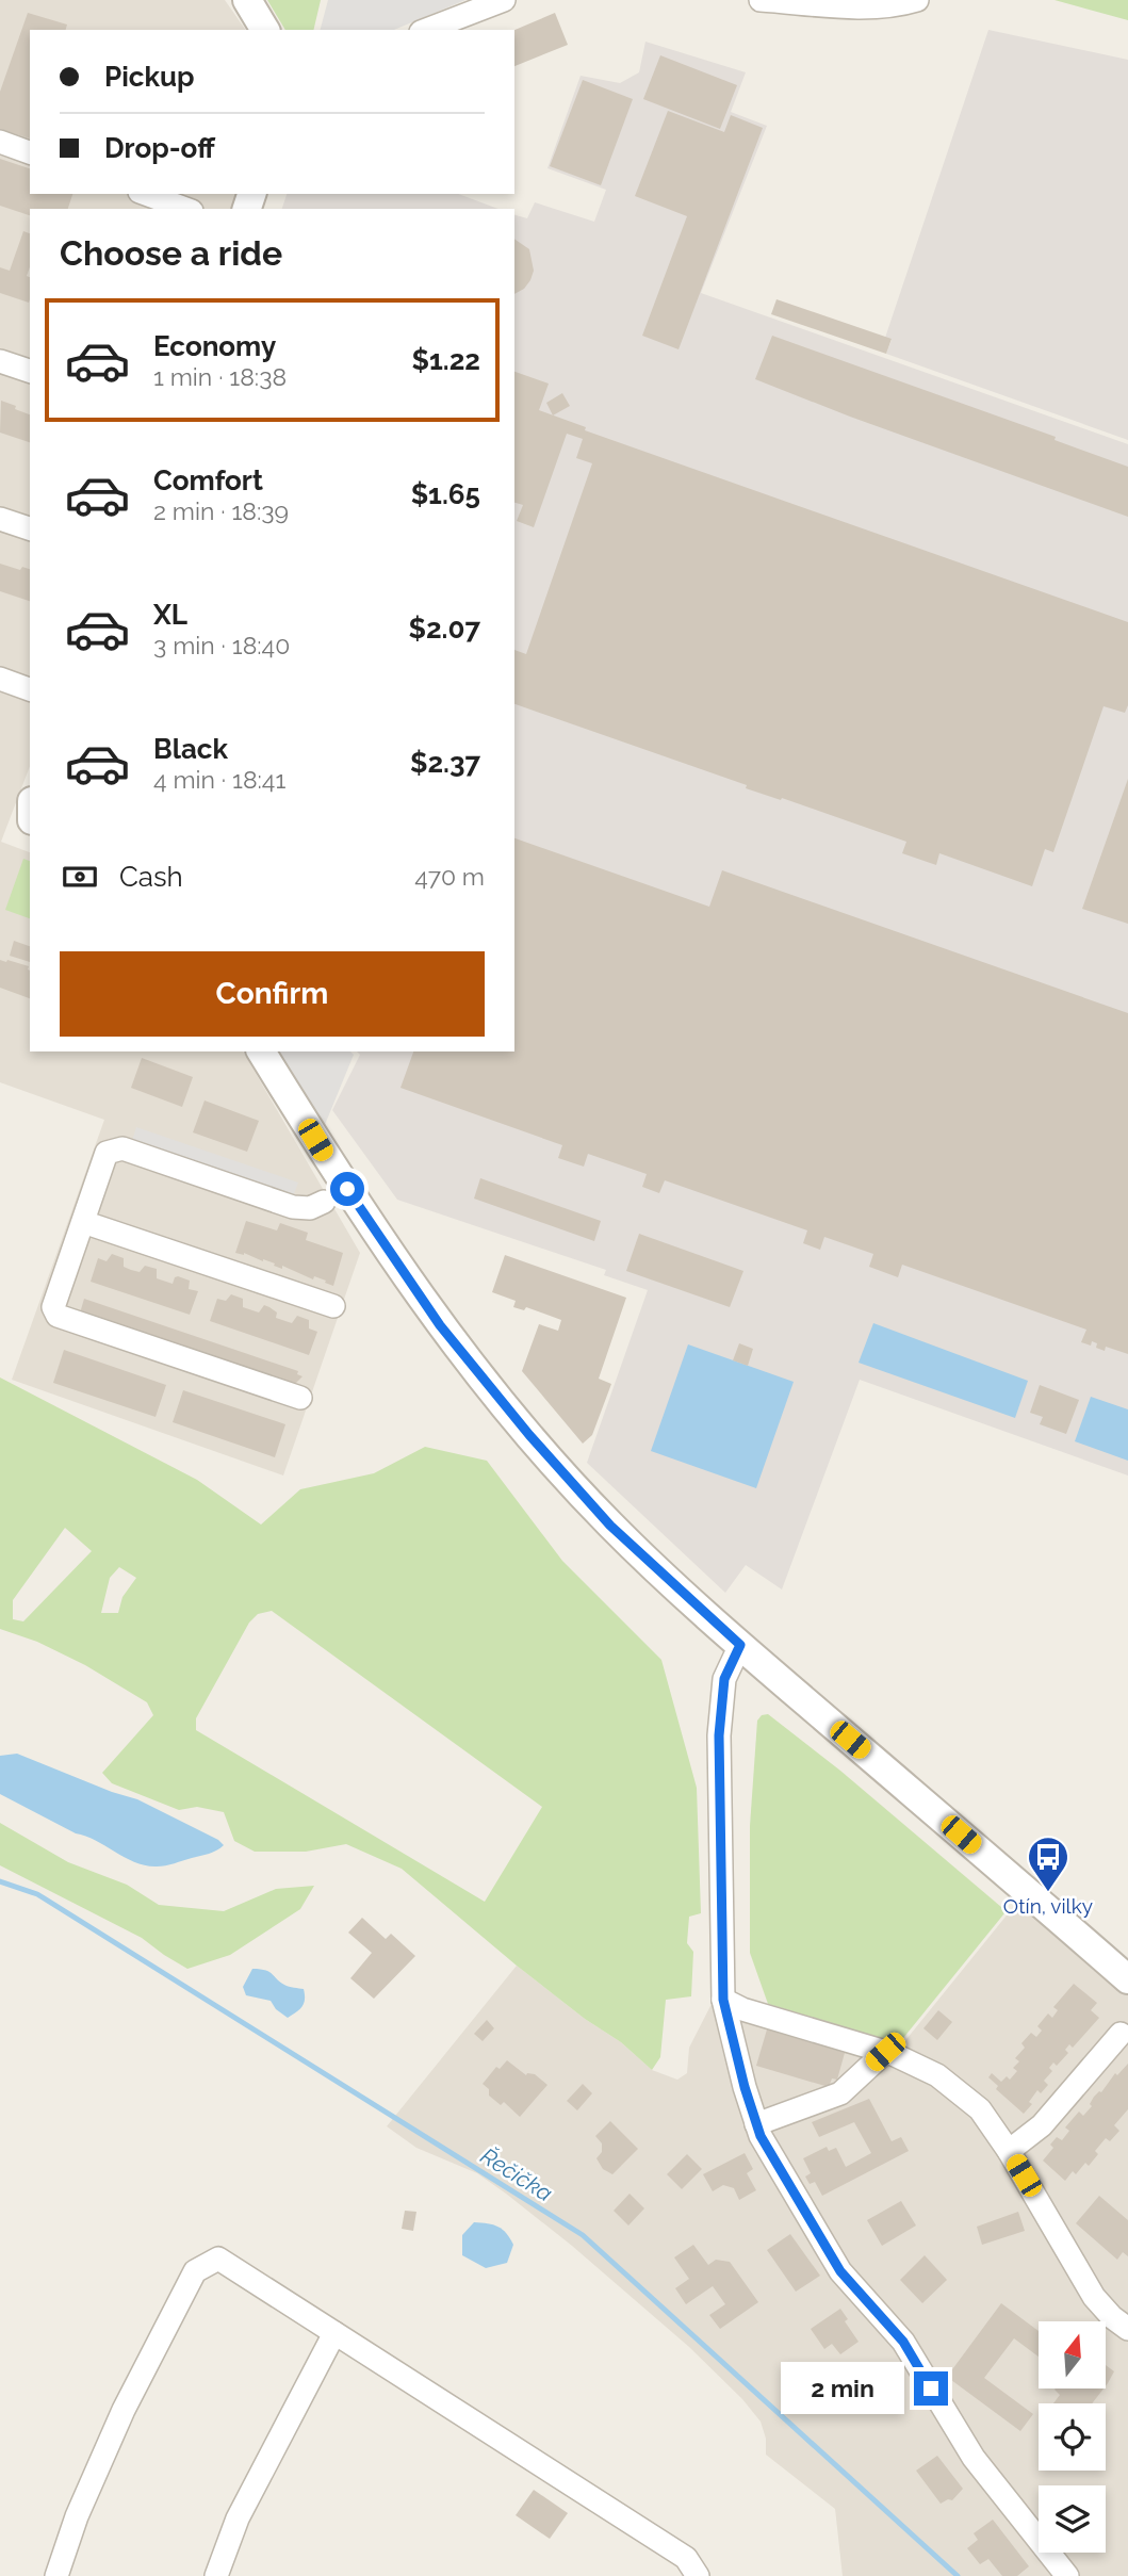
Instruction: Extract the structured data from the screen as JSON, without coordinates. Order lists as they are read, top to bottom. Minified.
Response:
{"water":["Řečička"],"places":{"bus stop":["Otín, vilky"]},"north":"top","page":{"banner":["Pickup","Drop-off"],"heading":"Choose a ride","list":[{"name":"Economy","note":"1 min · 18:38","value":"$1.22"},{"name":"Comfort","note":"2 min · 18:39","value":"$1.65"},{"name":"XL","note":"3 min · 18:40","value":"$2.07"},{"name":"Black","note":"4 min · 18:41","value":"$2.37"}],"pay":["Cash","470 m"],"buttons":"Confirm","bubble":"2 min"}}
